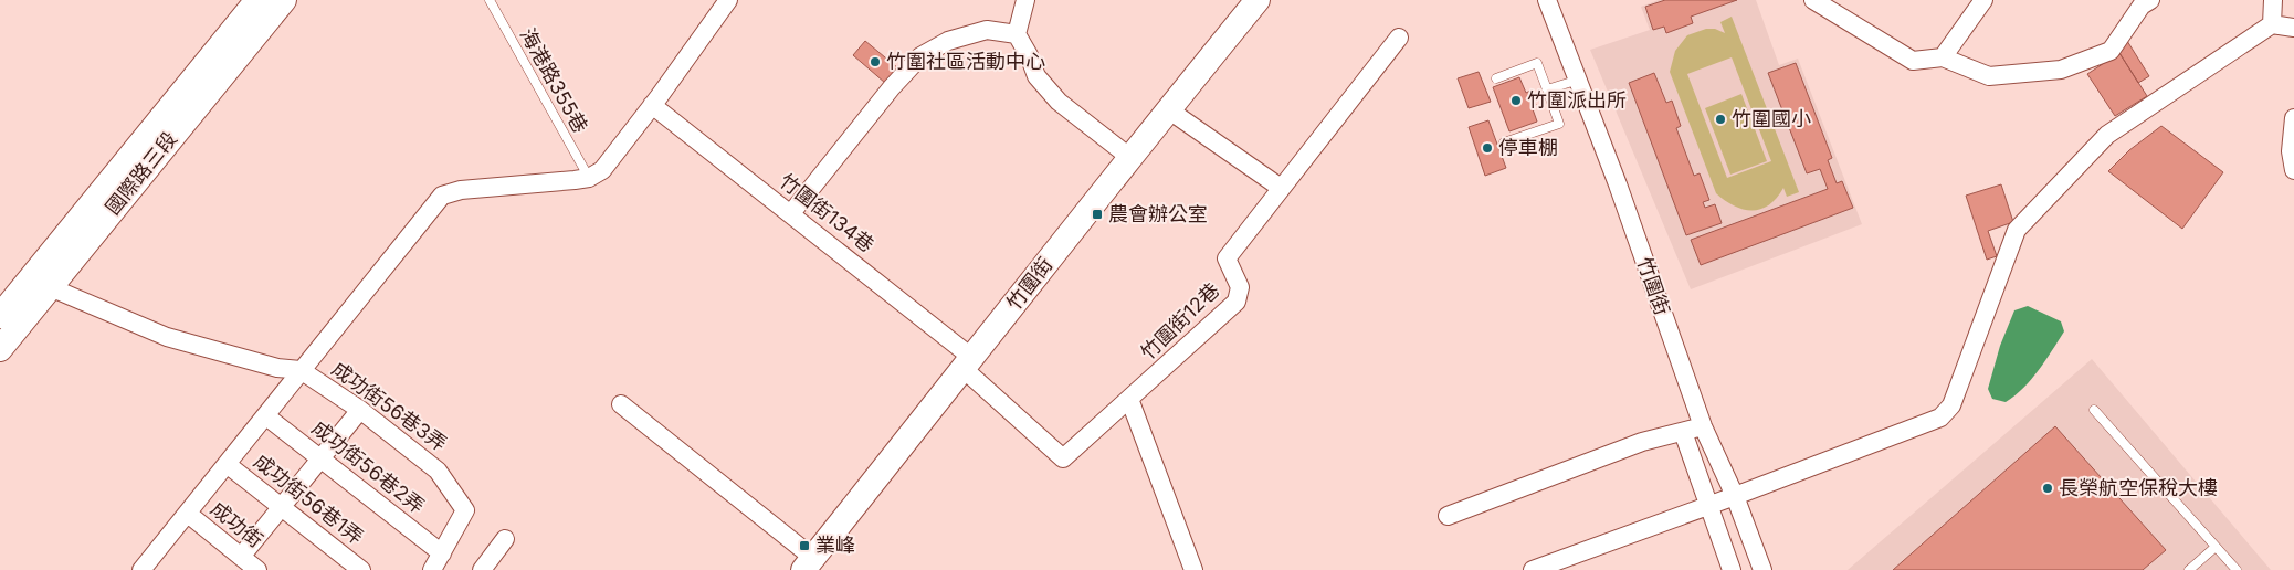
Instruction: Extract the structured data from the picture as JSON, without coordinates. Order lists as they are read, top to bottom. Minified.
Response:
{"streets":{"street":["國際路三段","竹圍街134巷","竹圍街","竹圍街12巷","成功街56巷3弄","成功街56巷2弄","成功街56巷1弄","成功街"],"lane":["海港路355巷"]},"crossings":[["竹圍街134巷","竹圍街"],["竹圍街134巷","竹圍街12巷"],["竹圍街","竹圍街12巷"],["成功街56巷3弄","成功街56巷2弄"]],"places":{"other":["竹圍社區活動中心","竹圍派出所","竹圍國小","停車棚","長榮航空保稅大樓"],"transit":["農會辦公室","業峰"]}}
